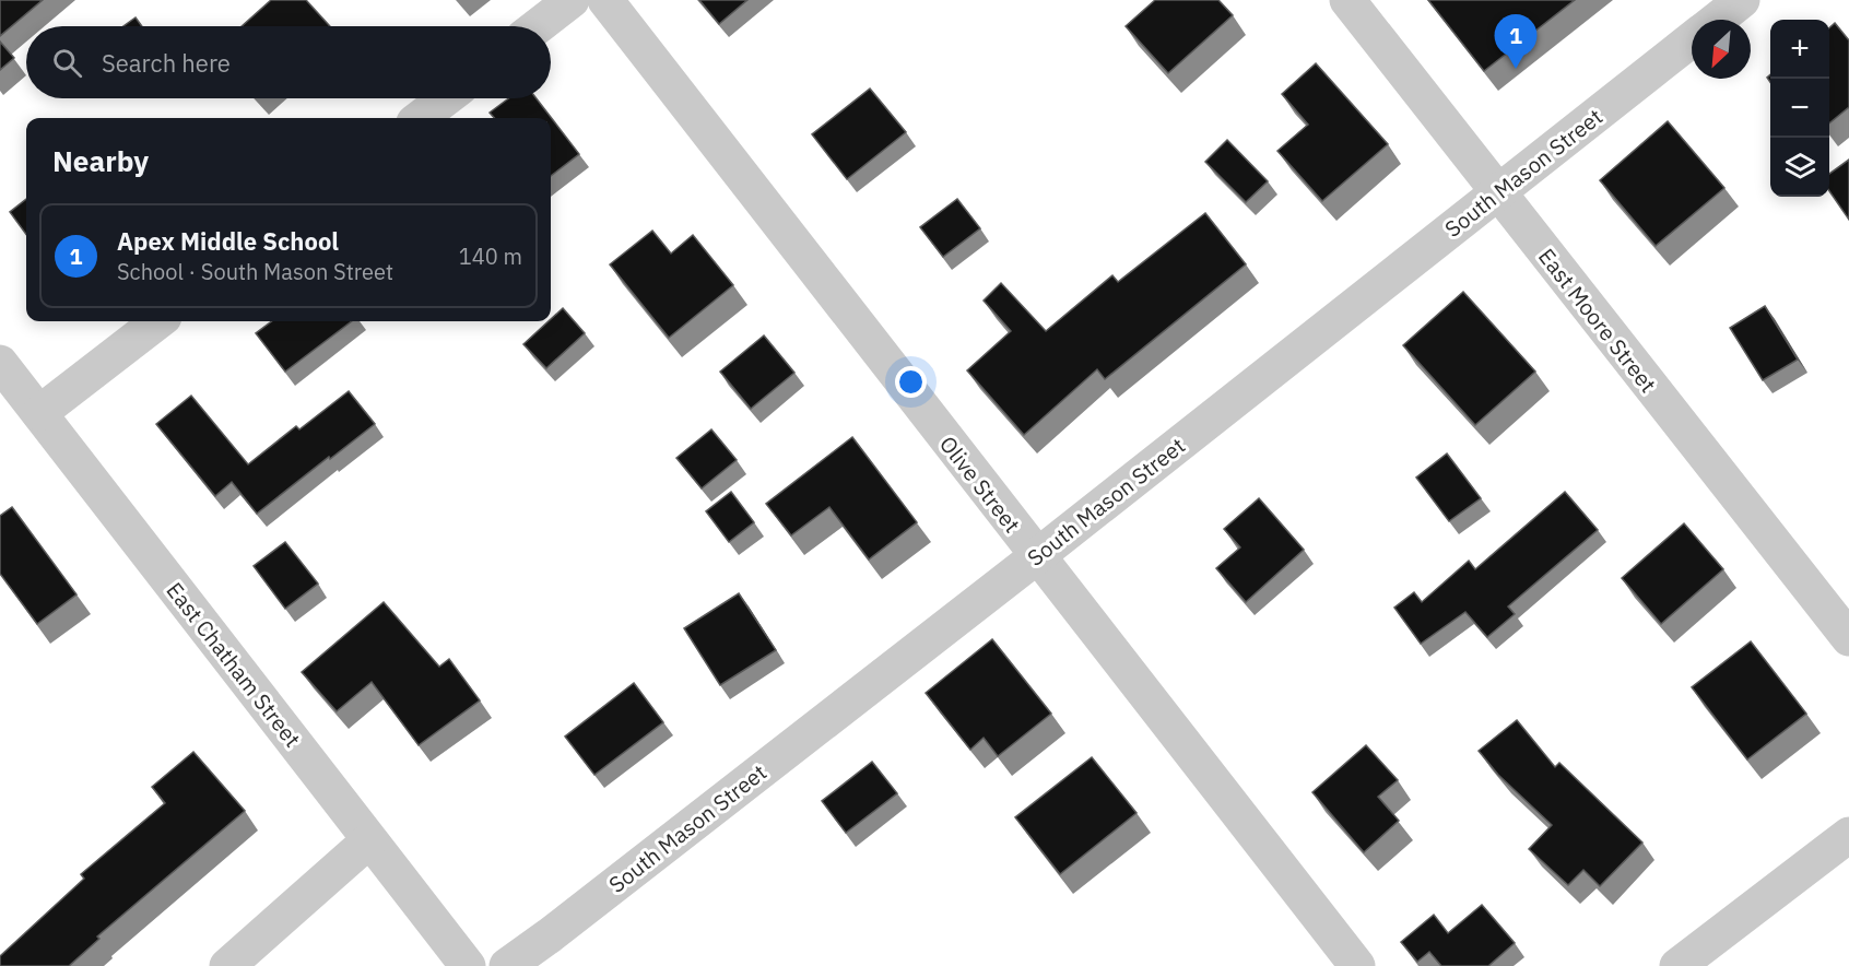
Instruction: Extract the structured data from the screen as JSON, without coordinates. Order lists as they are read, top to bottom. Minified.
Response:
{"streets":{"street":["South Mason Street","East Moore Street","Olive Street","East Chatham Street"]},"crossings":[["South Mason Street","East Moore Street"],["South Mason Street","Olive Street"]],"north":"bottom left","page":{"pins":"1","map_buttons":["+","−"],"search":"Search here","heading":"Nearby","list":[{"mark":"1","name":"Apex Middle School","note":"School · South Mason Street","value":"140 m"}]}}
